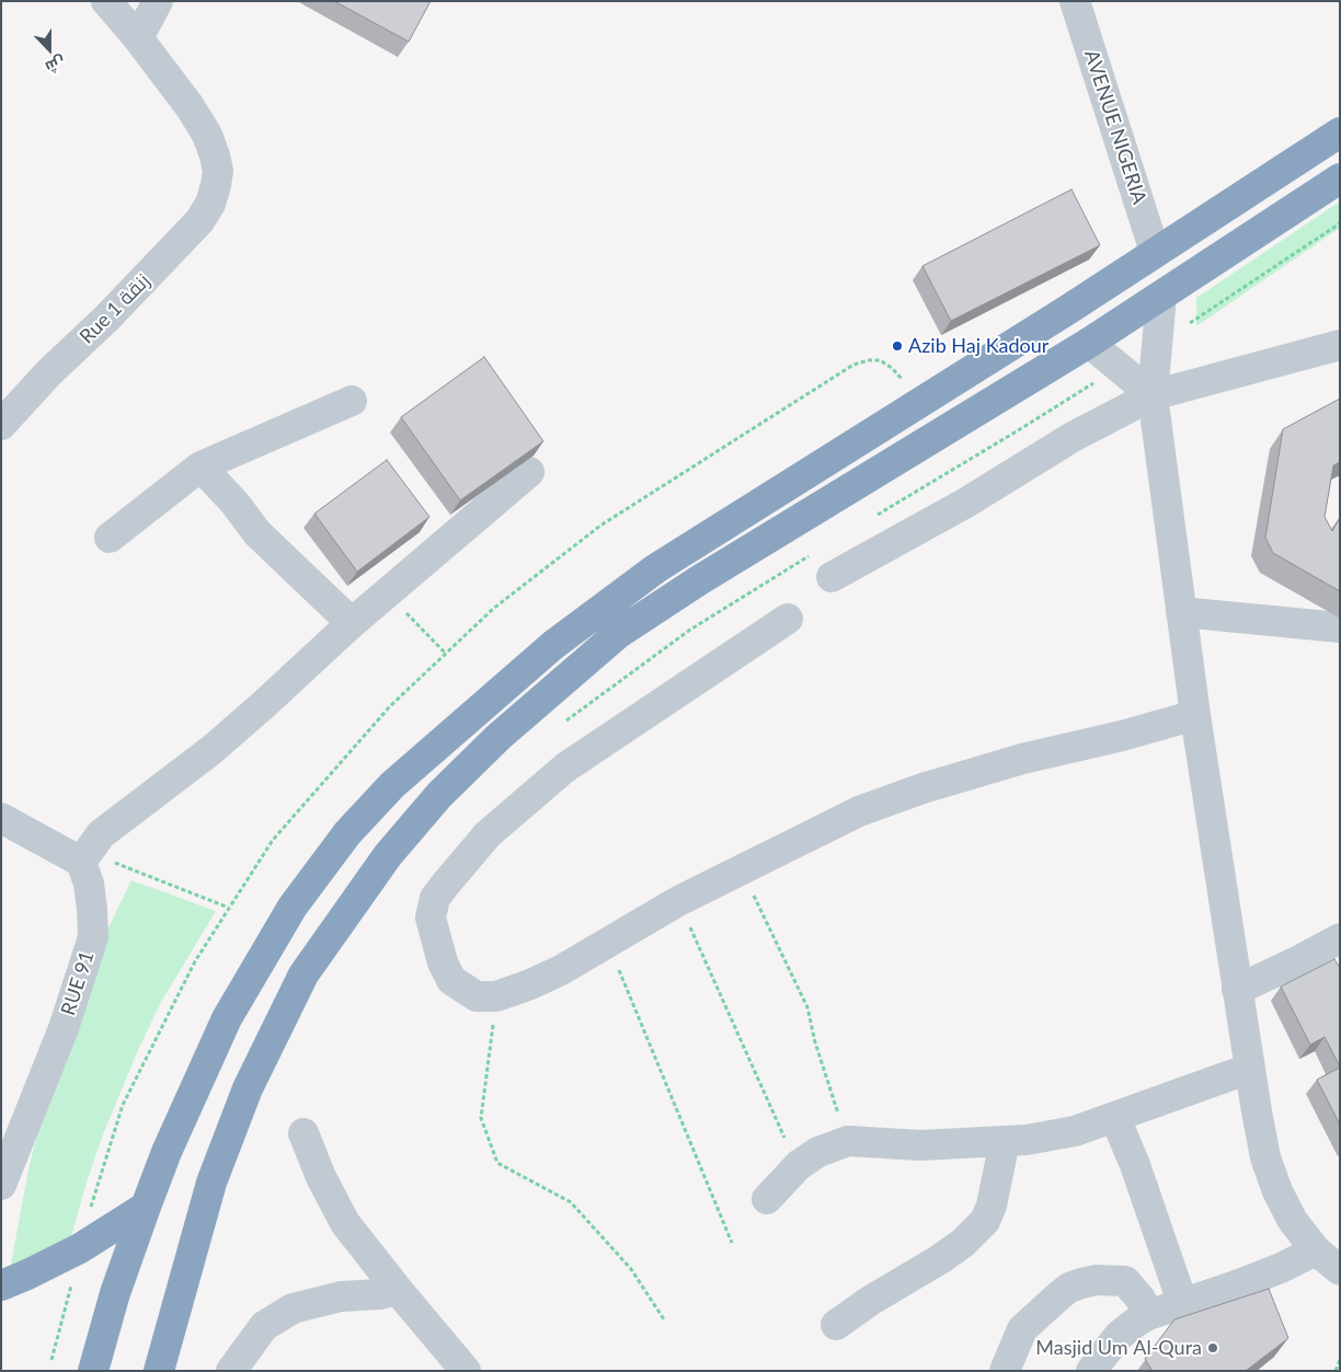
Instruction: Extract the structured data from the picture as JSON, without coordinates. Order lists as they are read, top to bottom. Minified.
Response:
{"streets":{"street":["AVENUE NIGERIA","Rue 1 زنقة","RUE 91"]},"places":["Azib Haj Kadour","Masjid Um Al-Qura"],"north":"bottom"}
